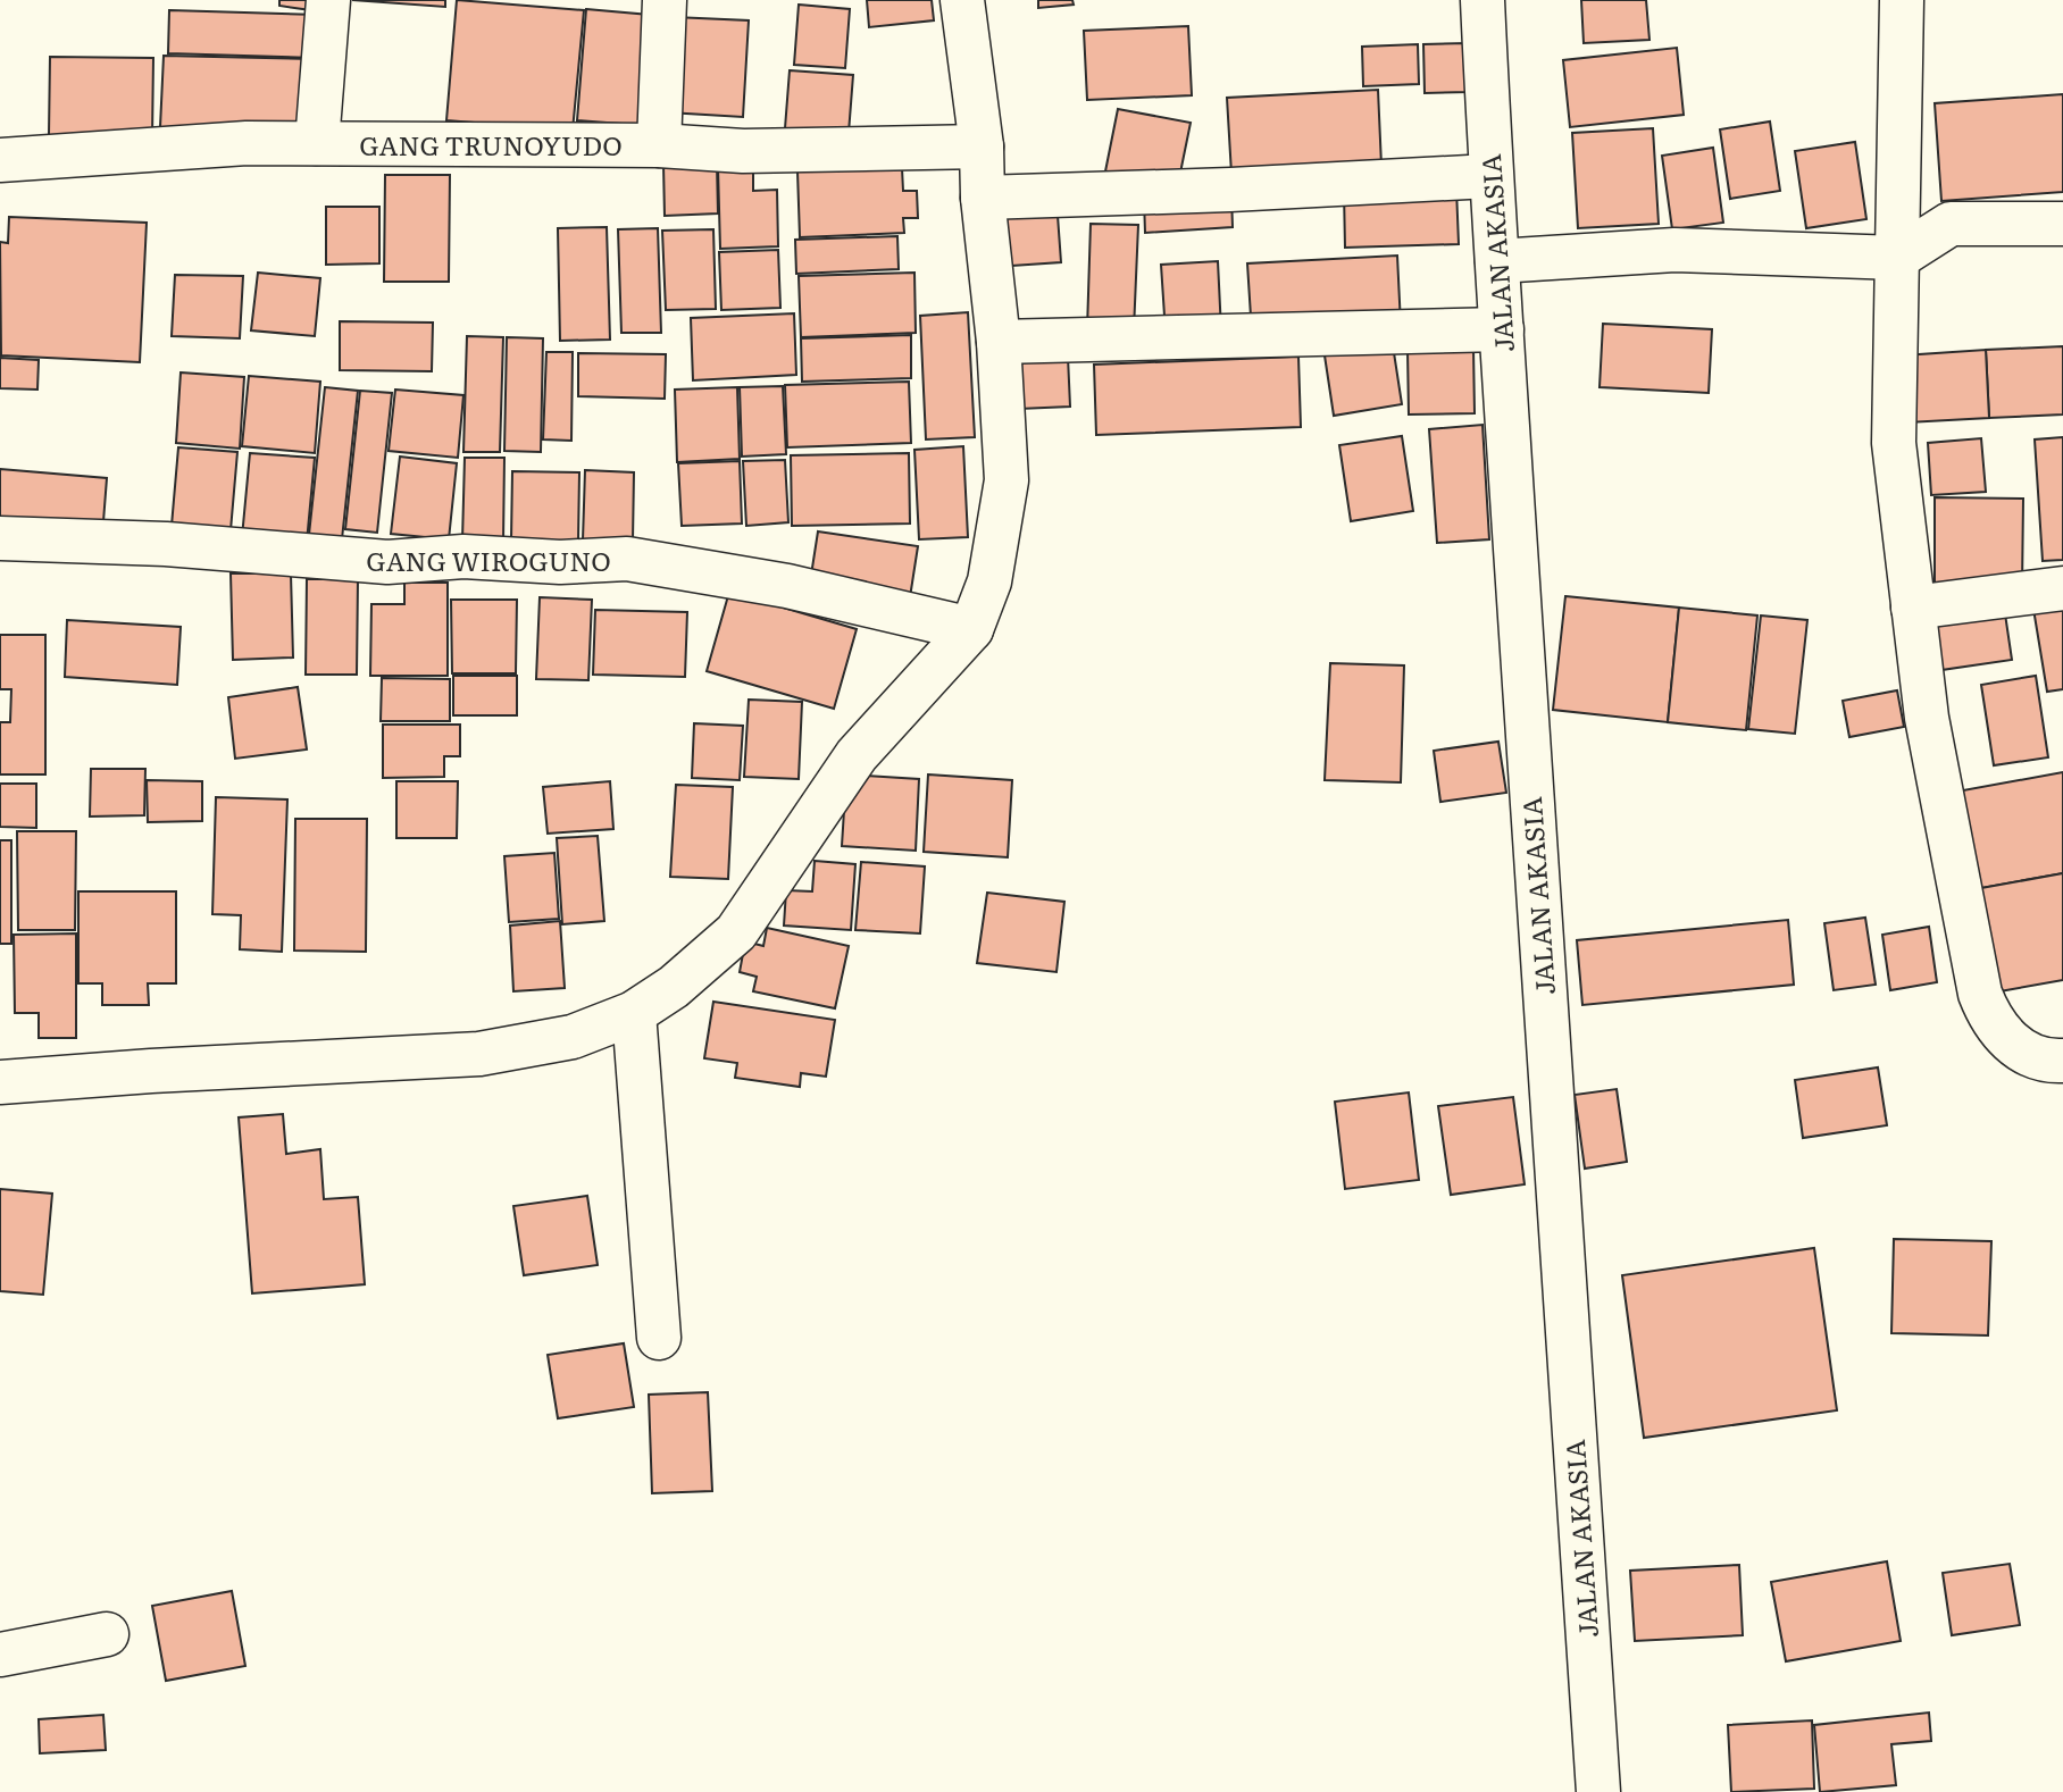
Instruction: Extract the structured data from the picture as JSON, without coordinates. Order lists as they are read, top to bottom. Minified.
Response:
{"streets":{"street":["GANG TRUNOYUDO","JALAN AKASIA","GANG WIROGUNO"]}}
